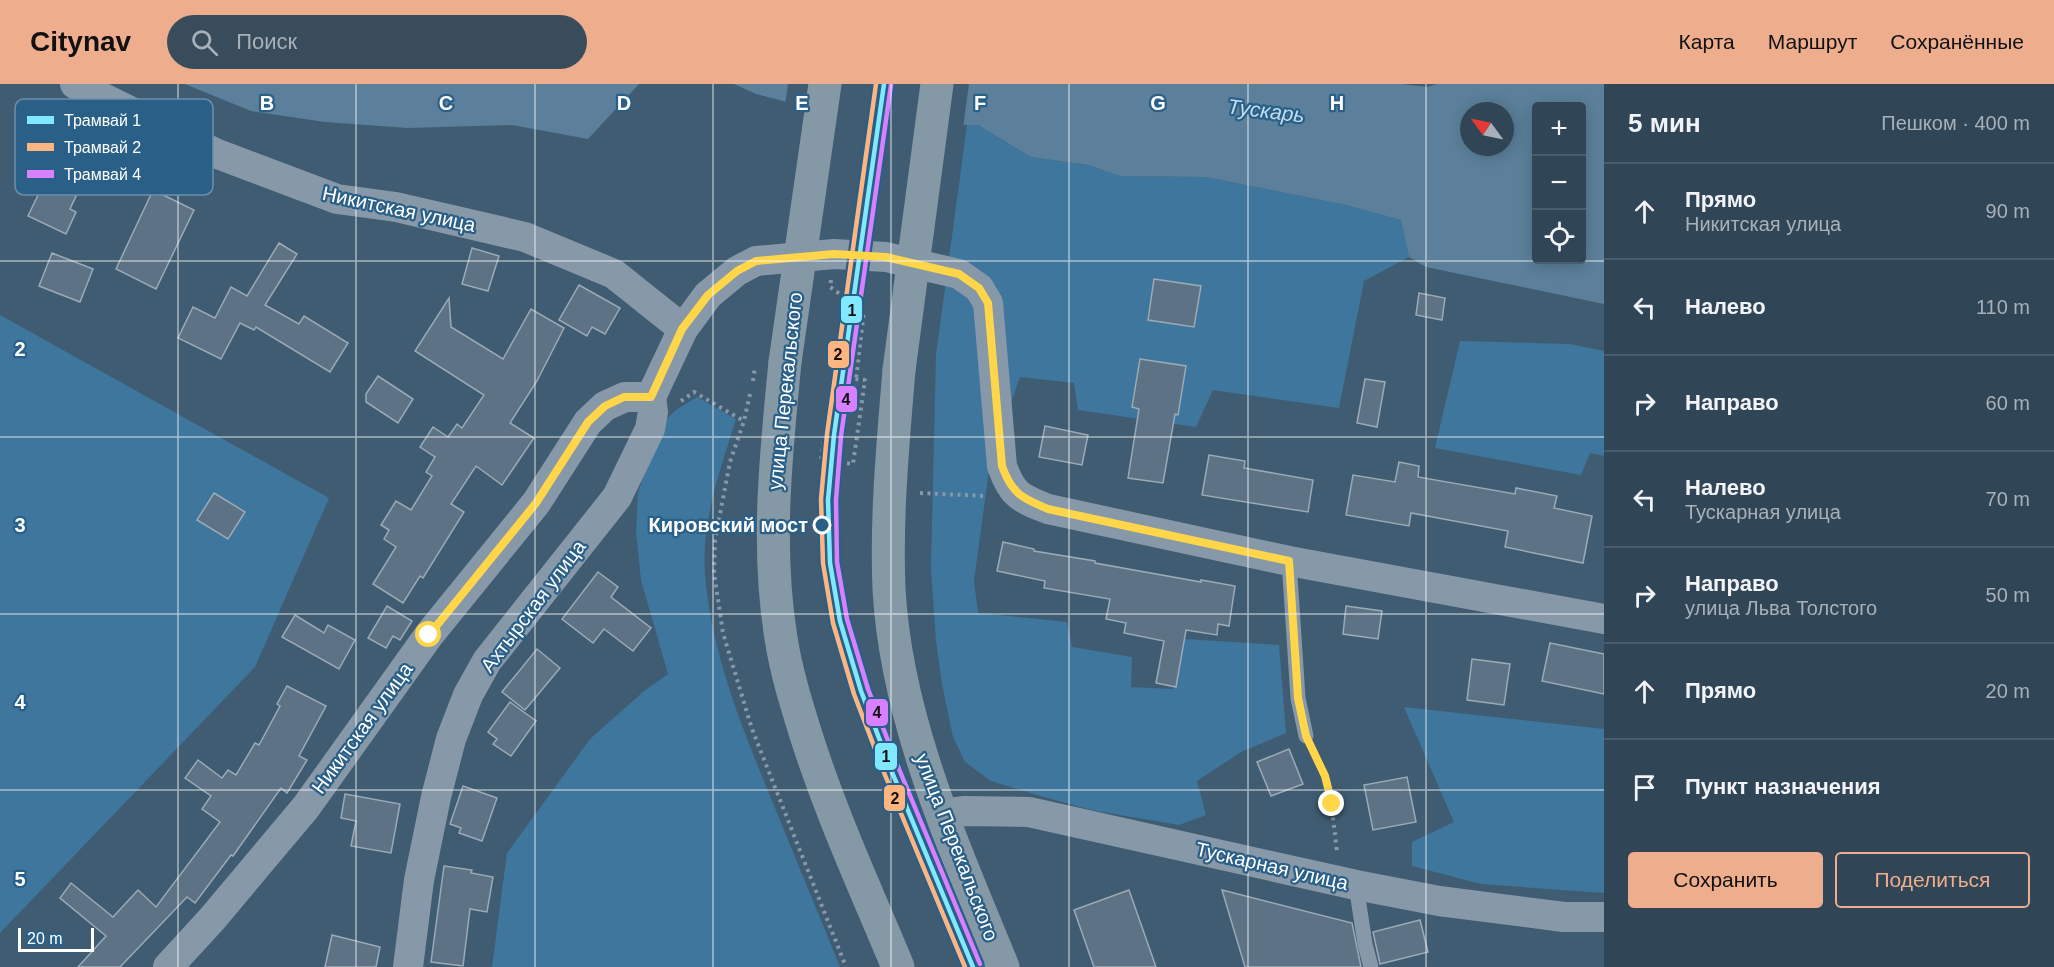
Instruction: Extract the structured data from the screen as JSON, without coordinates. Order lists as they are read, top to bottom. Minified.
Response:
{"streets":{"main road":["улица Перекальского"],"street":["Никитская улица","Ахтырская улица","Тускарная улица"]},"crossings":[["Никитская улица","Ахтырская улица"],["улица Перекальского","Тускарная улица"]],"water":["Тускарь"],"places":["Кировский мост"],"lines":["tram line 1","tram line 2","tram line 4"],"legend":["Трамвай 1","Трамвай 2","Трамвай 4"],"scale_bar":"20 m","north":"top left","page":{"header":"Citynav","search":"Поиск","nav":["Карта","Маршрут","Сохранённые"],"heading":["5 мин","Пешком · 400 m"],"map_buttons":["+","−"],"list":[["Прямо","Никитская улица","90 m"],["Налево","110 m"],["Направо","60 m"],["Налево","Тускарная улица","70 m"],["Направо","улица Льва Толстого","50 m"],["Прямо","20 m"],"Пункт назначения"],"buttons":["Сохранить","Поделиться"],"scale":"20 m"},"grid":{"columns":["B","C","D","E","F","G","H"],"rows":["2","3","4","5"]}}
